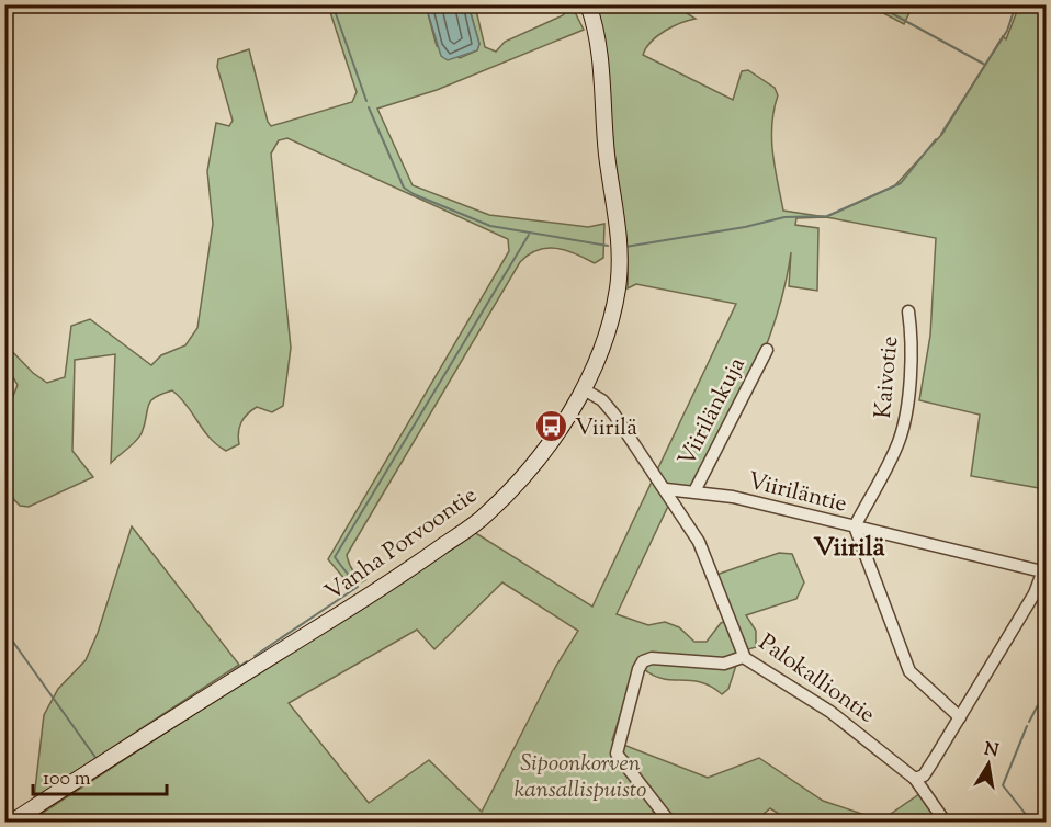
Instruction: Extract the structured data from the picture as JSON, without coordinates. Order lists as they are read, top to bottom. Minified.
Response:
{"streets":{"street":["Kaivotie","Viirilänkuja","Viiriläntie","Vanha Porvoontie","Palokalliontie"]},"crossings":[["Kaivotie","Viiriläntie"],["Viirilänkuja","Viiriläntie"],["Viiriläntie","Palokalliontie"]],"districts":["Viirilä"],"parks":["Sipoonkorven kansallispuisto"],"places":{"bus stop":["Viirilä"]},"scale_bar":"100 m","north":"top"}
